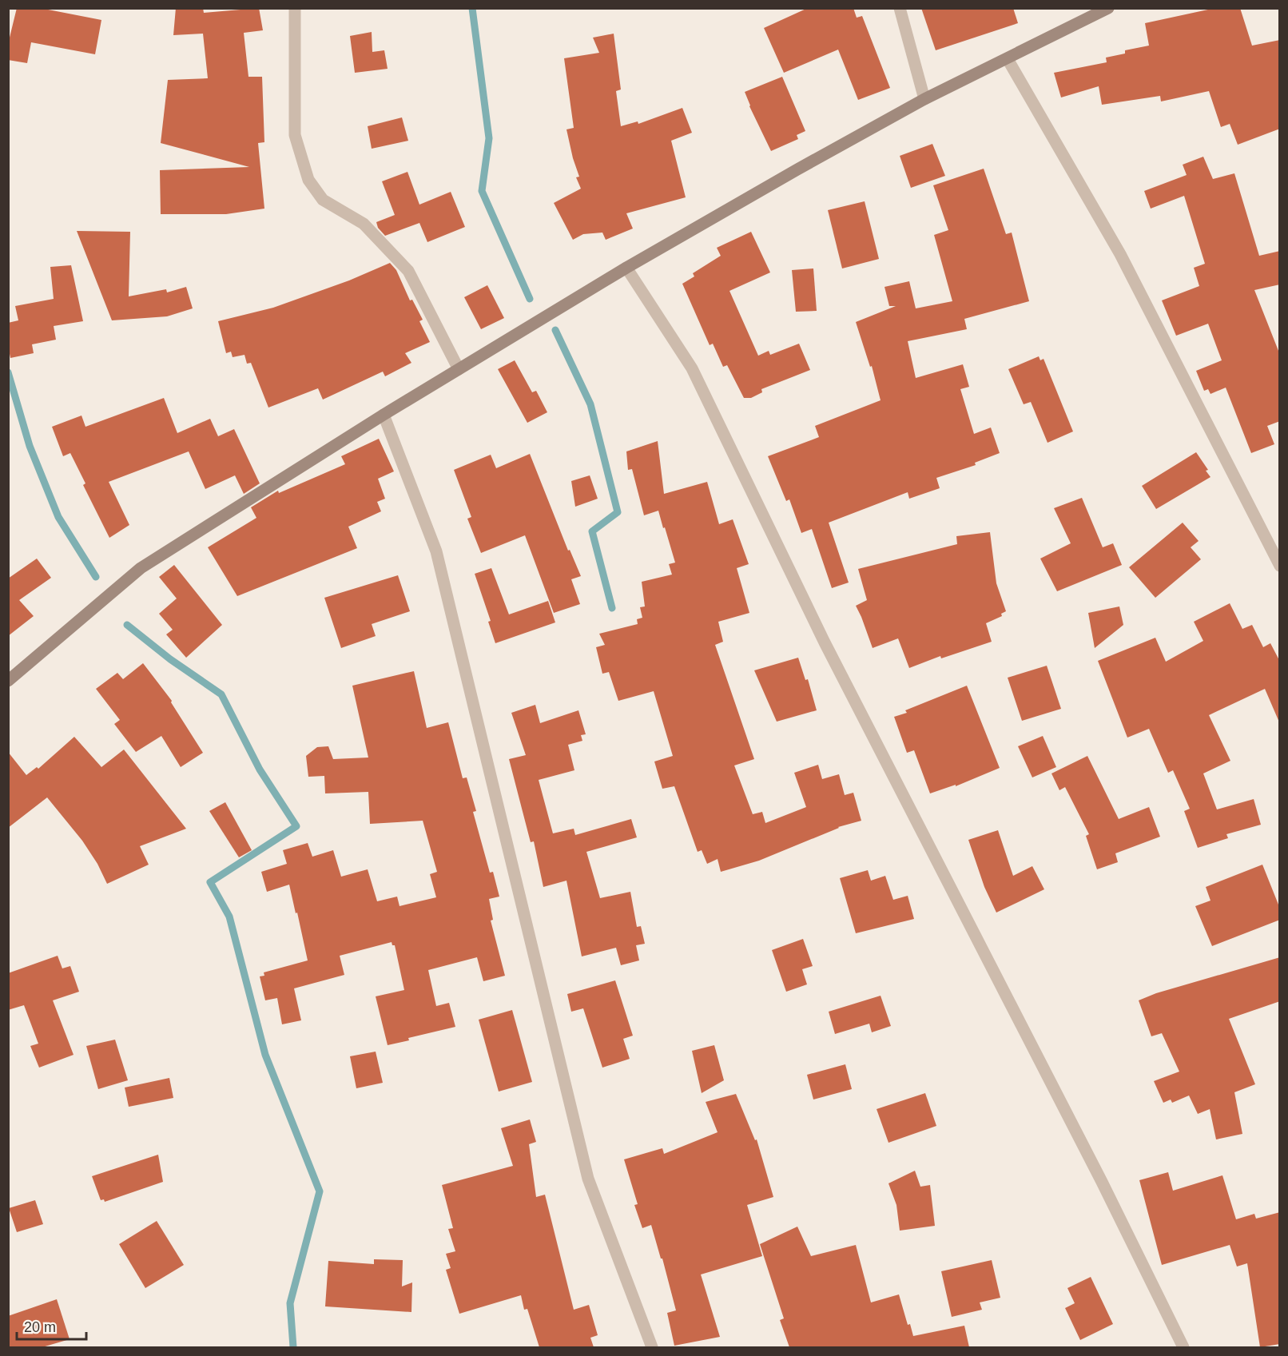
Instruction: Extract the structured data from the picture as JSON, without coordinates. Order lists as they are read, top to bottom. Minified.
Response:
{"scale_bar":"20 m"}
